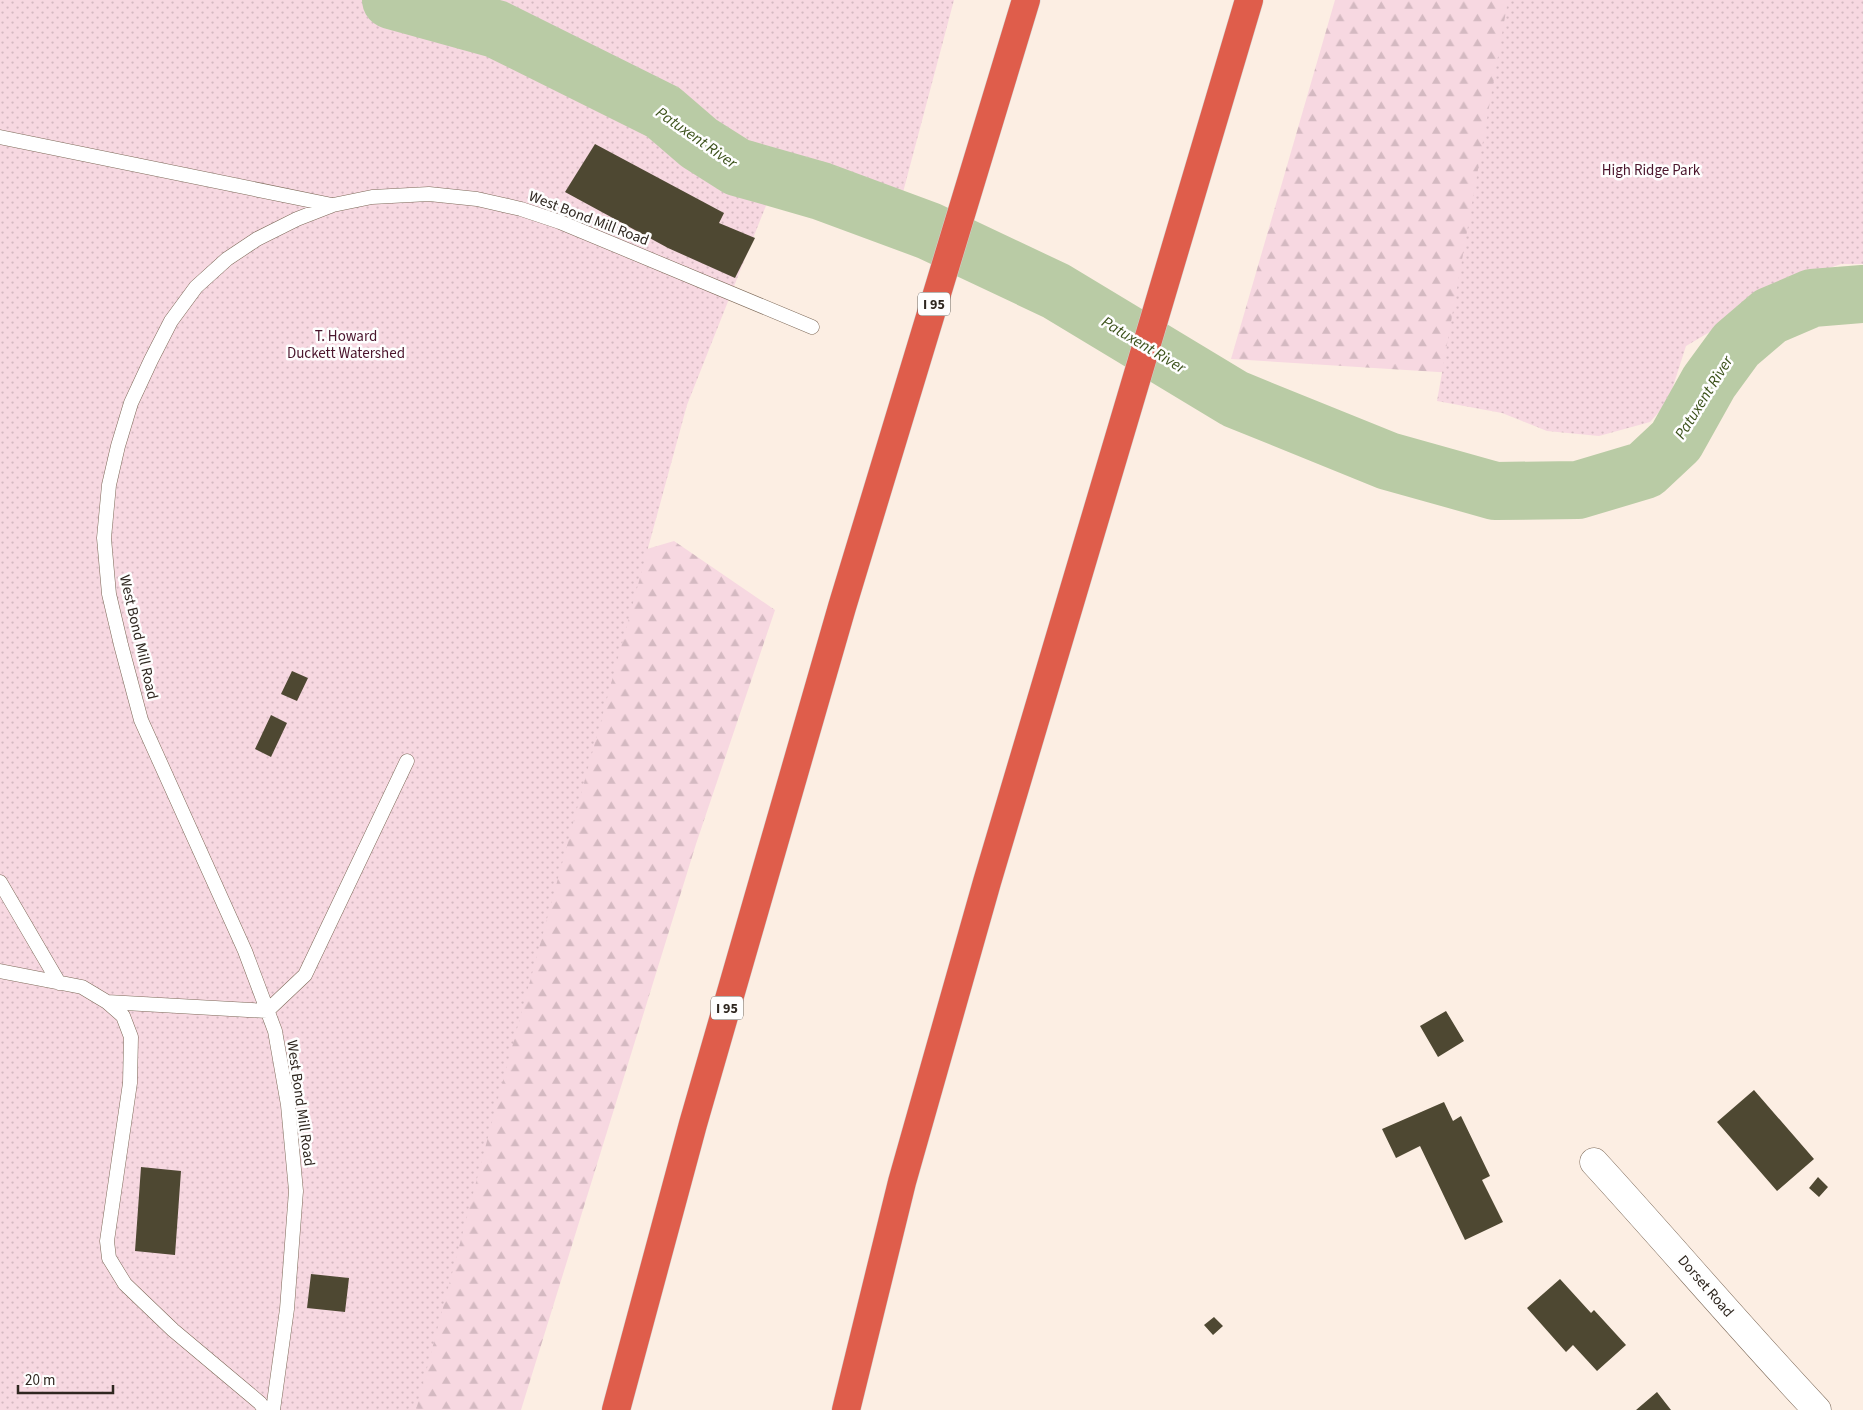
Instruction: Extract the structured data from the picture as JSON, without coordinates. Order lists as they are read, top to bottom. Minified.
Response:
{"streets":{"highway":["I 95"],"street":["Dorset Road"],"lane":["West Bond Mill Road"]},"water":["Patuxent River"],"parks":["High Ridge Park","T. Howard Duckett Watershed"],"scale_bar":"20 m"}
